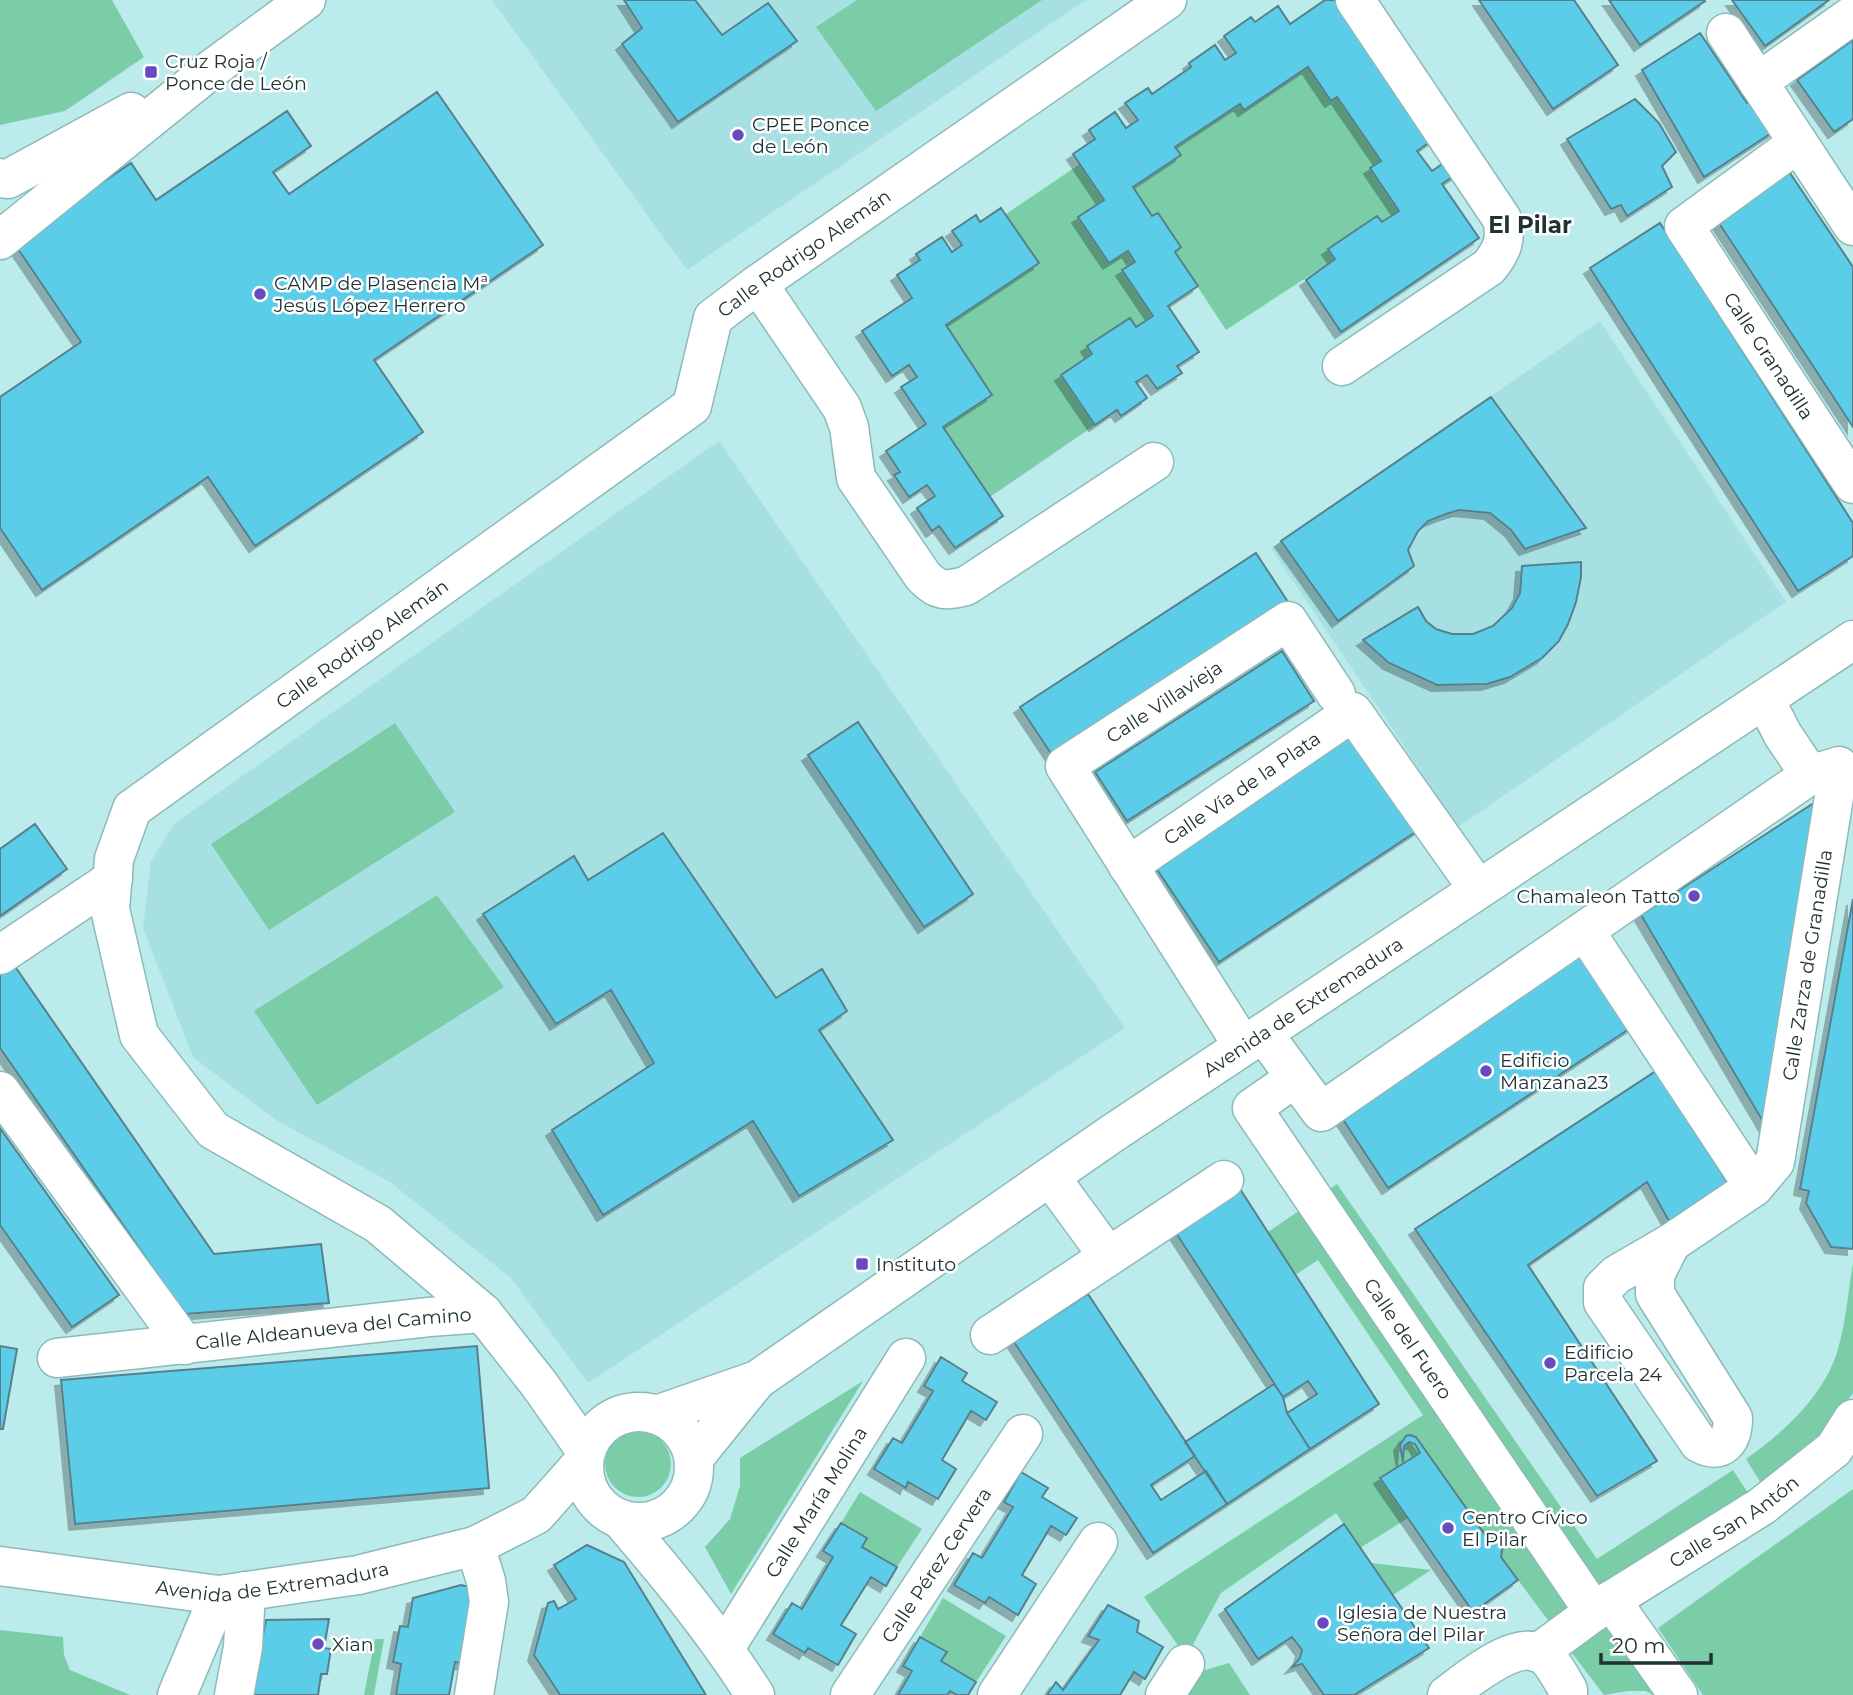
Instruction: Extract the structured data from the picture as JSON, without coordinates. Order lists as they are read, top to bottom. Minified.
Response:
{"streets":{"street":["Calle Rodrigo Alemán","Calle Granadilla","Calle Villavieja","Calle Vía de la Plata","Calle Zarza de Granadilla","Avenida de Extremadura","Calle Aldeanueva del Camino","Calle del Fuero","Calle María Molina","Calle San Antón","Calle Pérez Cervera"]},"crossings":[["Calle Rodrigo Alemán","Avenida de Extremadura"],["Calle Rodrigo Alemán","Calle Aldeanueva del Camino"],["Calle Villavieja","Calle Vía de la Plata"],["Calle Vía de la Plata","Avenida de Extremadura"],["Calle del Fuero","Calle San Antón"]],"districts":["El Pilar"],"places":{"transit":["Cruz Roja / Ponce de León","Instituto"],"other":["CPEE Ponce de León","CAMP de Plasencia Mª Jesús López Herrero","Chamaleon Tatto","Edificio Manzana23","Edificio Parcela 24","Centro Cívico El Pilar","Iglesia de Nuestra Señora del Pilar","Xian"]},"scale_bar":"20 m"}
